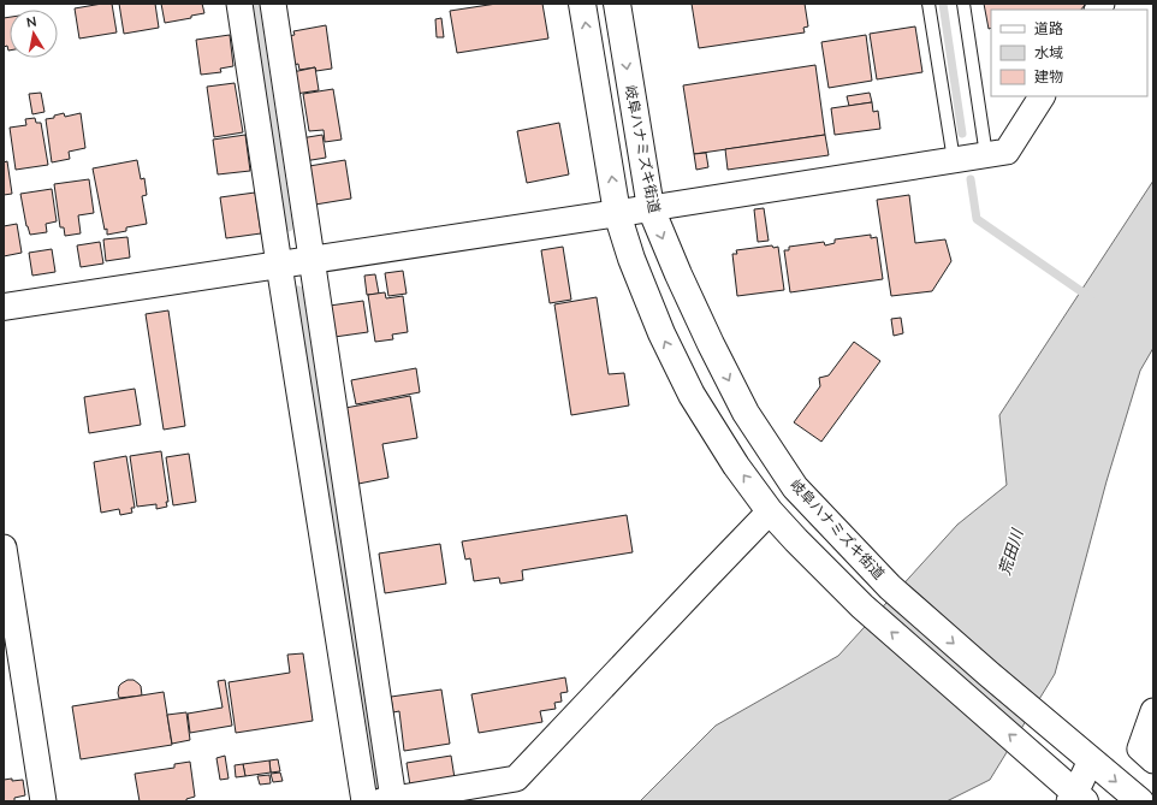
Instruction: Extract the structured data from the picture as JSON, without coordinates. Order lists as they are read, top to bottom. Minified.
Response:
{"streets":{"main road":["岐阜ハナミズキ街道"]},"water":["荒田川"],"legend":["道路","水域","建物"],"north":"top"}
